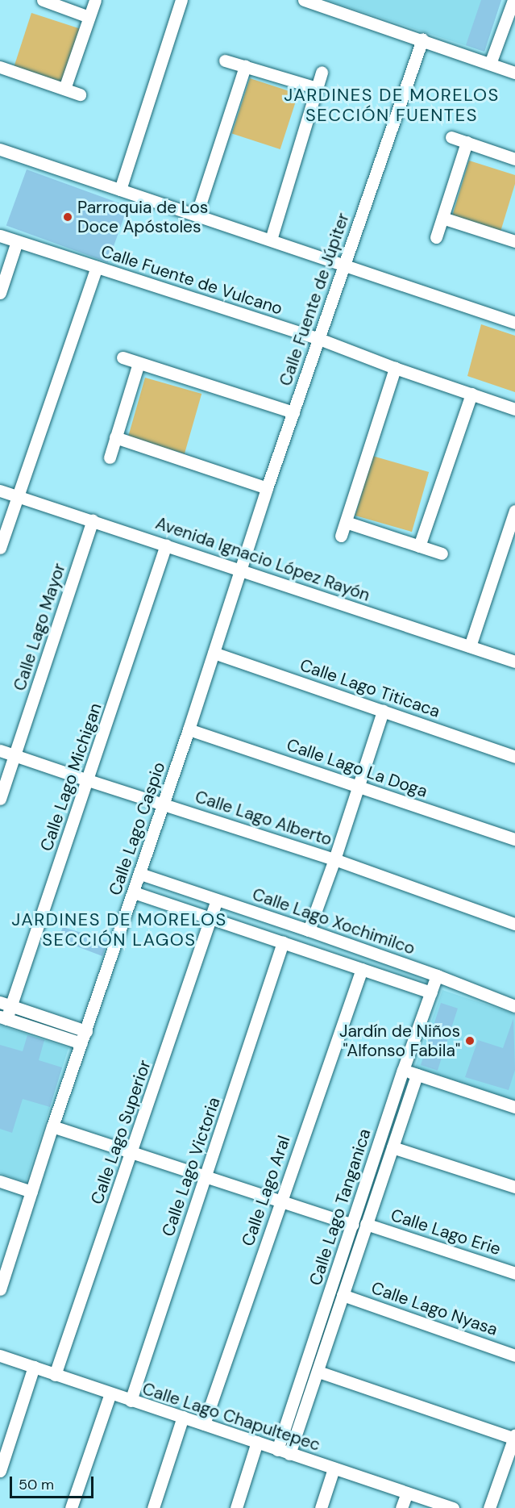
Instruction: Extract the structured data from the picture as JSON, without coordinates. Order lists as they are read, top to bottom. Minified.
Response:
{"streets":{"street":["Calle Fuente de Vulcano","Calle Fuente de Júpiter","Avenida Ignacio López Rayón","Calle Lago Mayor","Calle Lago Titicaca","Calle Lago La Doga","Calle Lago Michigan","Calle Lago Alberto","Calle Lago Caspio","Calle Lago Xochimilco","Calle Lago Superior","Calle Lago Victoria","Calle Lago Aral","Calle Lago Tanganica","Calle Lago Erie","Calle Lago Nyasa","Calle Lago Chapultepec"]},"crossings":[["Calle Fuente de Vulcano","Calle Fuente de Júpiter"],["Calle Fuente de Júpiter","Avenida Ignacio López Rayón"],["Calle Fuente de Júpiter","Calle Lago Caspio"],["Avenida Ignacio López Rayón","Calle Lago Mayor"],["Avenida Ignacio López Rayón","Calle Lago Michigan"],["Avenida Ignacio López Rayón","Calle Lago Caspio"],["Calle Lago Mayor","Calle Lago Alberto"],["Calle Lago Titicaca","Calle Lago Caspio"],["Calle Lago La Doga","Calle Lago Caspio"],["Calle Lago Michigan","Calle Lago Alberto"],["Calle Lago Alberto","Calle Lago Caspio"],["Calle Lago Caspio","Calle Lago Xochimilco"],["Calle Lago Xochimilco","Calle Lago Superior"],["Calle Lago Xochimilco","Calle Lago Victoria"],["Calle Lago Xochimilco","Calle Lago Aral"],["Calle Lago Xochimilco","Calle Lago Tanganica"],["Calle Lago Superior","Calle Lago Chapultepec"],["Calle Lago Victoria","Calle Lago Chapultepec"],["Calle Lago Aral","Calle Lago Chapultepec"],["Calle Lago Tanganica","Calle Lago Erie"],["Calle Lago Tanganica","Calle Lago Nyasa"],["Calle Lago Tanganica","Calle Lago Chapultepec"]],"districts":["JARDINES DE MORELOS SECCIÓN FUENTES","JARDINES DE MORELOS SECCIÓN LAGOS"],"places":["Parroquia de Los Doce Apóstoles","Jardín de Niños \"Alfonso Fabila\""],"scale_bar":"50 m"}
